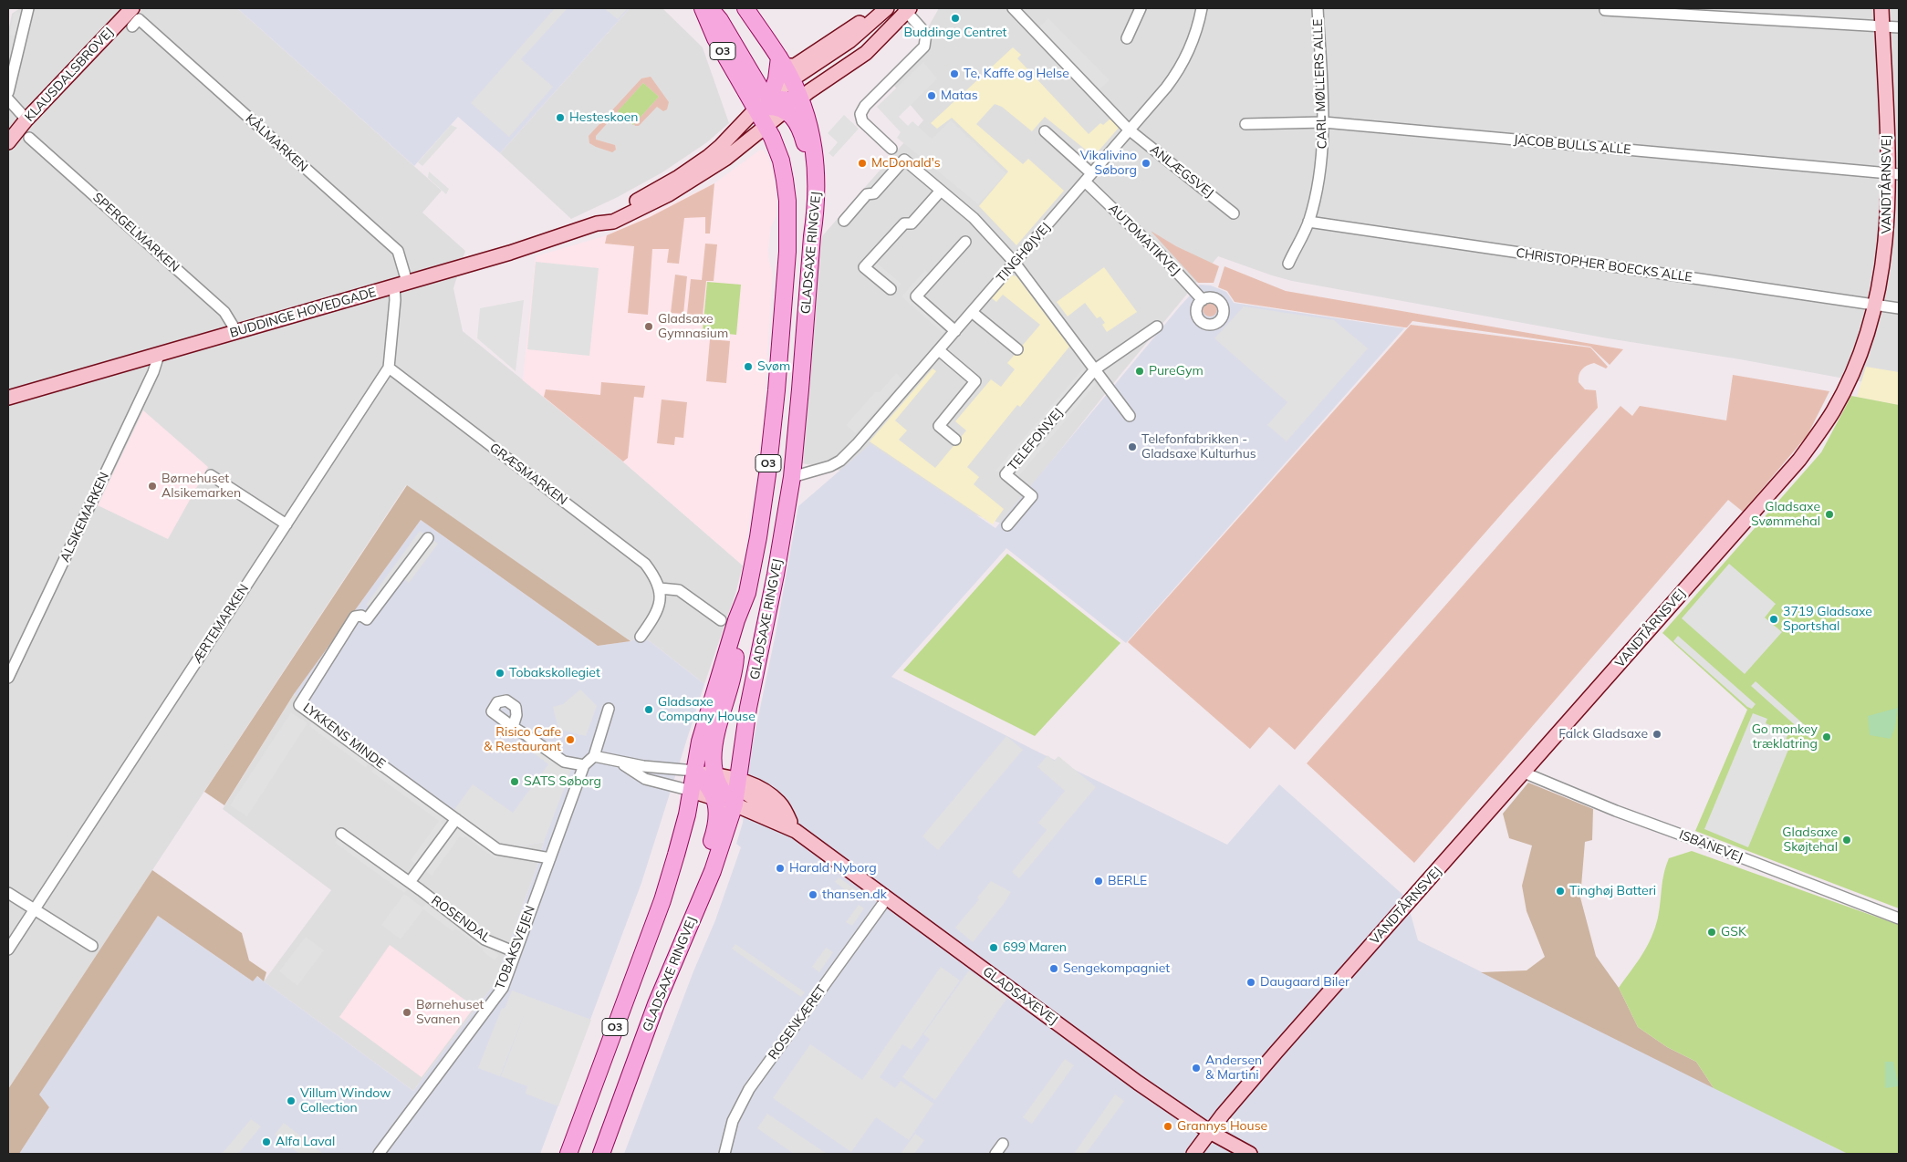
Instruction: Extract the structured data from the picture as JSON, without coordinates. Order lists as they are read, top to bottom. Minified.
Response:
{"streets":{"main road":["O3","GLADSAXE RINGVEJ"],"street":["KLAUSDALSBROVEJ","CARL MØLLERS ALLE","KÅLMARKEN","JACOB BULLS ALLE","ANLÆGSVEJ","VANDTÅRNSVEJ","SPERGELMARKEN","AUTOMATIKVEJ","TINGHØJVEJ","CHRISTOPHER BOECKS ALLE","BUDDINGE HOVEDGADE","TELEFONVEJ","GRÆSMARKEN","ALSIKEMARKEN","ÆRTEMARKEN","LYKKENS MINDE","ISBANEVEJ","ROSENDAL","TOBAKSVEJEN","GLADSAXEVEJ","ROSENKÆRET"]},"crossings":[["O3","GLADSAXE RINGVEJ"],["O3","BUDDINGE HOVEDGADE"],["CARL MØLLERS ALLE","JACOB BULLS ALLE"],["CARL MØLLERS ALLE","CHRISTOPHER BOECKS ALLE"],["KÅLMARKEN","BUDDINGE HOVEDGADE"],["KÅLMARKEN","ÆRTEMARKEN"],["JACOB BULLS ALLE","VANDTÅRNSVEJ"],["ANLÆGSVEJ","TINGHØJVEJ"],["VANDTÅRNSVEJ","CHRISTOPHER BOECKS ALLE"],["VANDTÅRNSVEJ","ISBANEVEJ"],["VANDTÅRNSVEJ","GLADSAXEVEJ"],["SPERGELMARKEN","BUDDINGE HOVEDGADE"],["AUTOMATIKVEJ","TINGHØJVEJ"],["GLADSAXE RINGVEJ","TINGHØJVEJ"],["GLADSAXE RINGVEJ","BUDDINGE HOVEDGADE"],["GLADSAXE RINGVEJ","GLADSAXEVEJ"],["BUDDINGE HOVEDGADE","ALSIKEMARKEN"],["BUDDINGE HOVEDGADE","ÆRTEMARKEN"],["GRÆSMARKEN","ÆRTEMARKEN"],["LYKKENS MINDE","TOBAKSVEJEN"],["ROSENDAL","TOBAKSVEJEN"],["GLADSAXEVEJ","ROSENKÆRET"]],"places":["Buddinge Centret","Te, Kaffe og Helse","Matas","Hesteskoen","McDonald's","Vikalivino Søborg","Gladsaxe Gymnasium","Svøm","PureGym","Telefonfabrikken - Gladsaxe Kulturhus","Børnehuset Alsikemarken","Gladsaxe Svømmehal","3719 Gladsaxe Sportshal","Tobakskollegiet","Gladsaxe Company House","Falck Gladsaxe","Go monkey træklatring","Risico Cafe & Restaurant","SATS Søborg","Gladsaxe Skøjtehal","Harald Nyborg","BERLE","Tinghøj Batteri","thansen.dk","GSK","699 Maren","Sengekompagniet","Daugaard Biler","Børnehuset Svanen","Andersen & Martini","Villum Window Collection","Grannys House","Alfa Laval"]}
